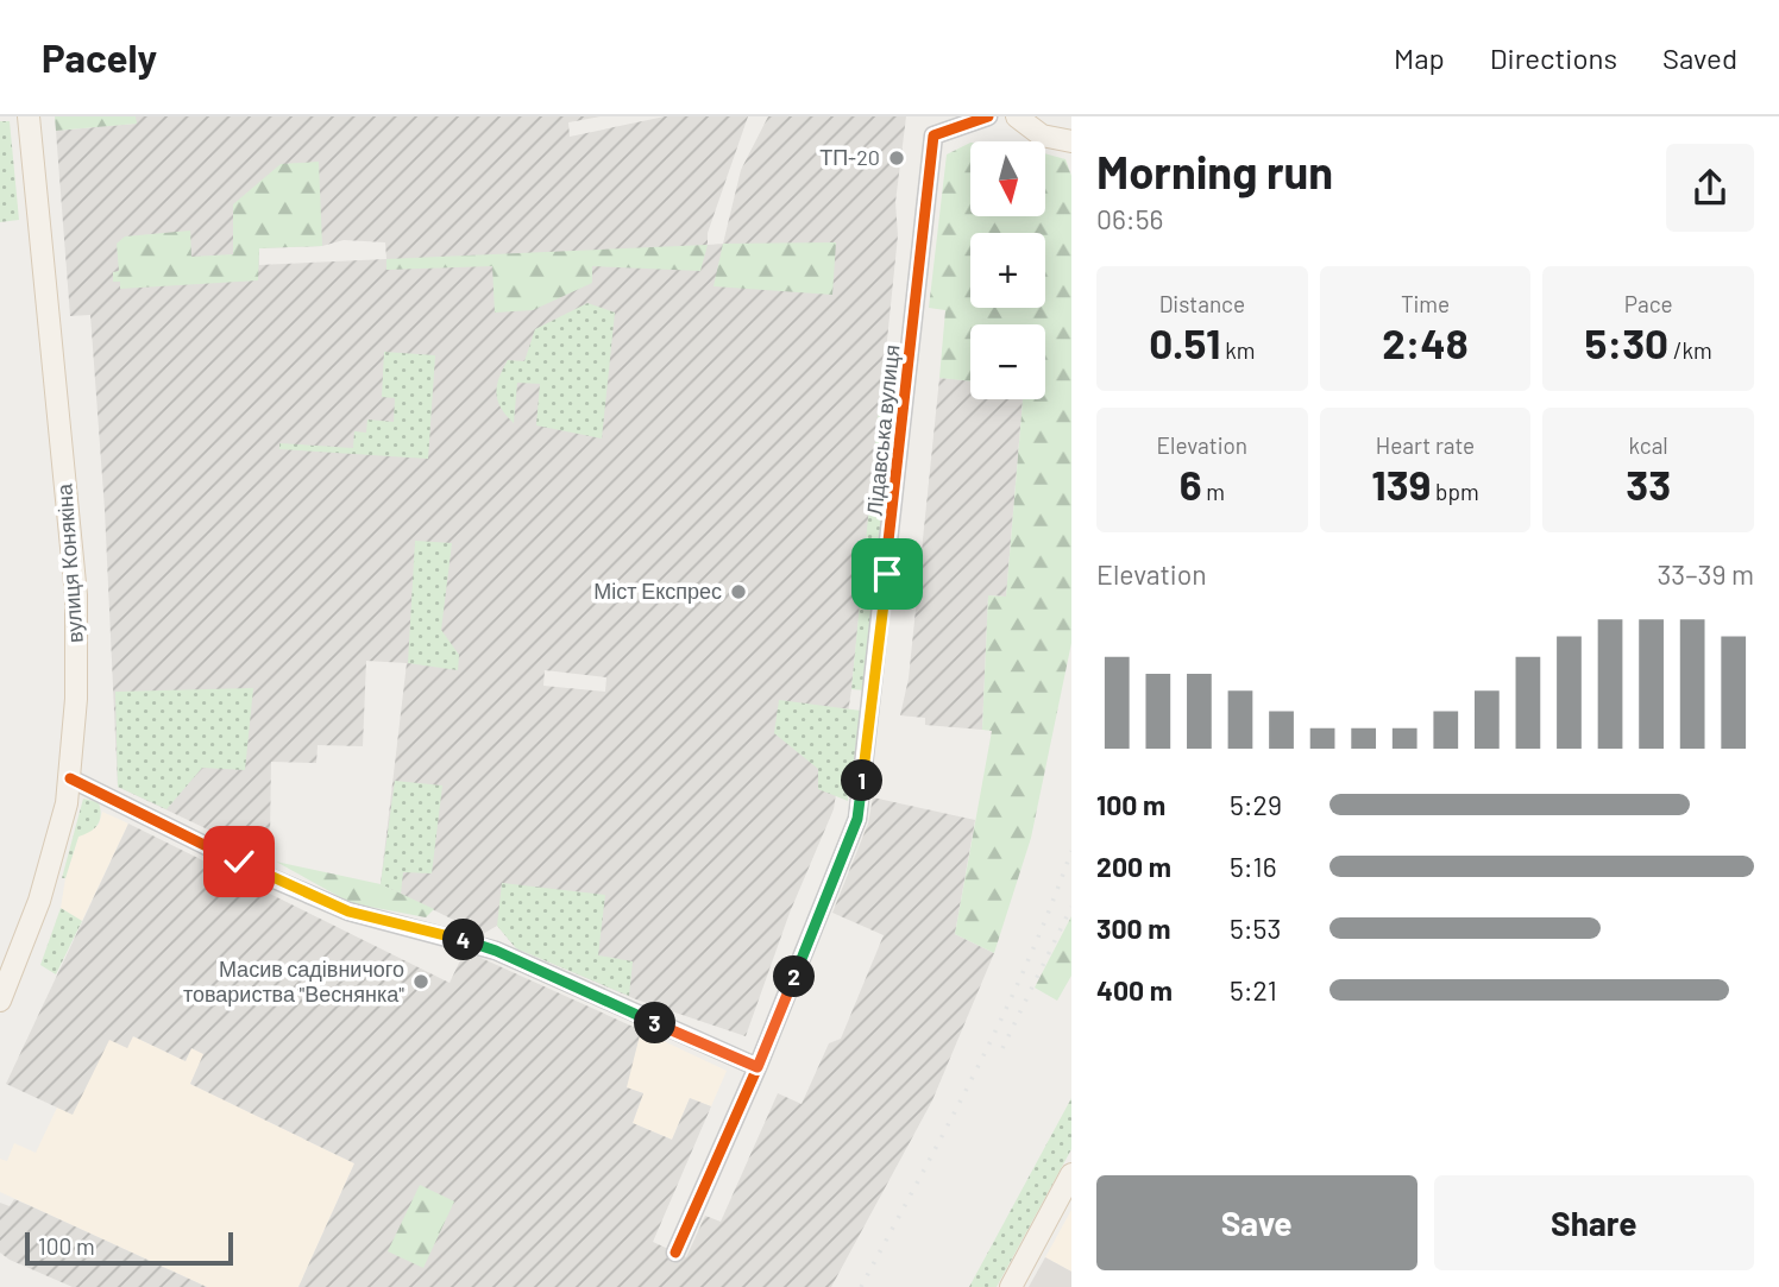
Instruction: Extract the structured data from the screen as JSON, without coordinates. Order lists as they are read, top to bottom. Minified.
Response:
{"streets":{"main road":["вулиця Конякіна"],"street":["Лідавська вулиця"]},"places":["ТП-20","Міст Експрес","Масив садівничого товариства \"Веснянка\""],"scale_bar":"100 m","north":"bottom","page":{"header":"Pacely","nav":["Map","Directions","Saved"],"heading":["Morning run","06:56"],"map_buttons":["+","−"],"stats":[["Distance","0.51 km"],["Time","2:48"],["Pace","5:30 /km"],["Elevation","6 m"],["Heart rate","139 bpm"],["kcal","33"]],"chart":["Elevation","33–39 m"],"pins":["1","4","2","3"],"list":[{"name":"100 m","note":"5:29"},{"name":"200 m","note":"5:16"},{"name":"300 m","note":"5:53"},{"name":"400 m","note":"5:21"}],"buttons":["Save","Share"],"scale":"100 m"}}
